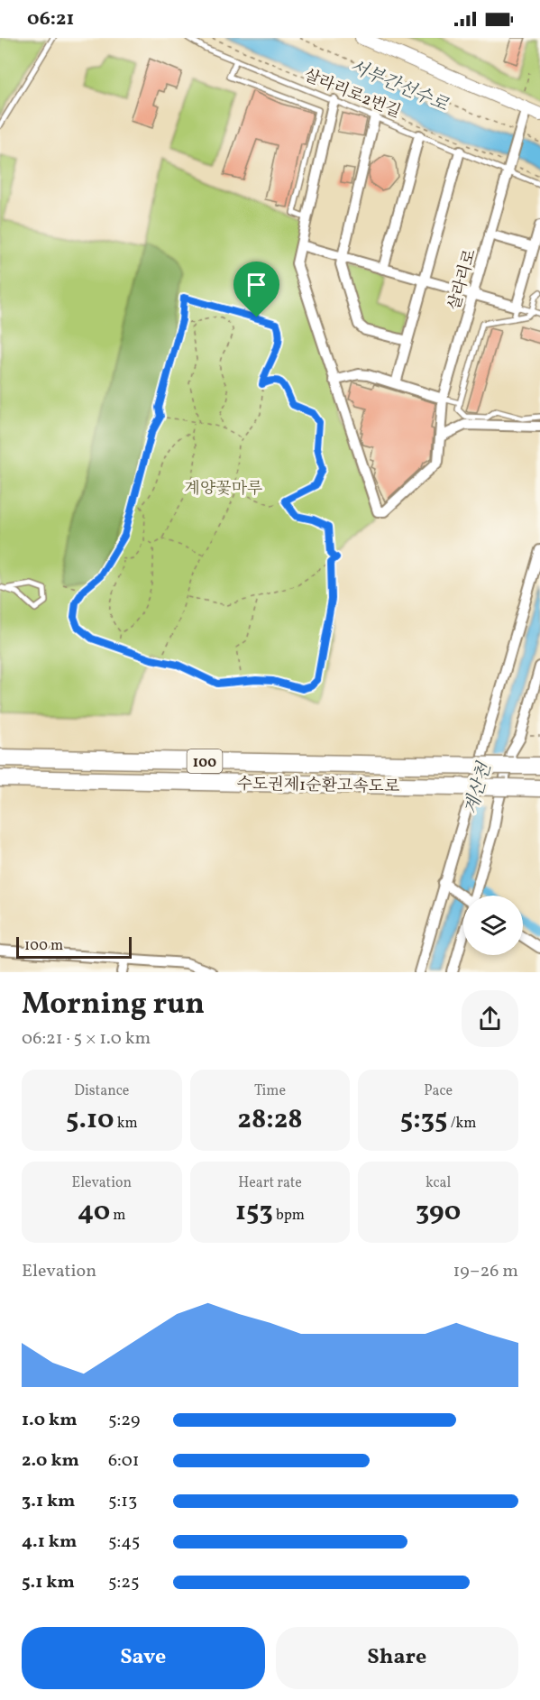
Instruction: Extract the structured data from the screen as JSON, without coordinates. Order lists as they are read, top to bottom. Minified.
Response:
{"streets":{"highway":["100","수도권제1순환고속도로"],"street":["살라리로"],"lane":["살라리로2번길"]},"crossings":[["살라리로2번길","살라리로"]],"water":["서부간선수로","계산천"],"parks":["계양꽃마루"],"scale_bar":"100 m","page":{"status":"06:21","scale":"100 m","heading":["Morning run","06:21 · 5 × 1.0 km"],"stats":[["Distance","5.10 km"],["Time","28:28"],["Pace","5:35 /km"],["Elevation","40 m"],["Heart rate","153 bpm"],["kcal","390"]],"chart":["Elevation","19–26 m"],"list":[{"name":"1.0 km","note":"5:29"},{"name":"2.0 km","note":"6:01"},{"name":"3.1 km","note":"5:13"},{"name":"4.1 km","note":"5:45"},{"name":"5.1 km","note":"5:25"}],"buttons":["Save","Share"]}}
